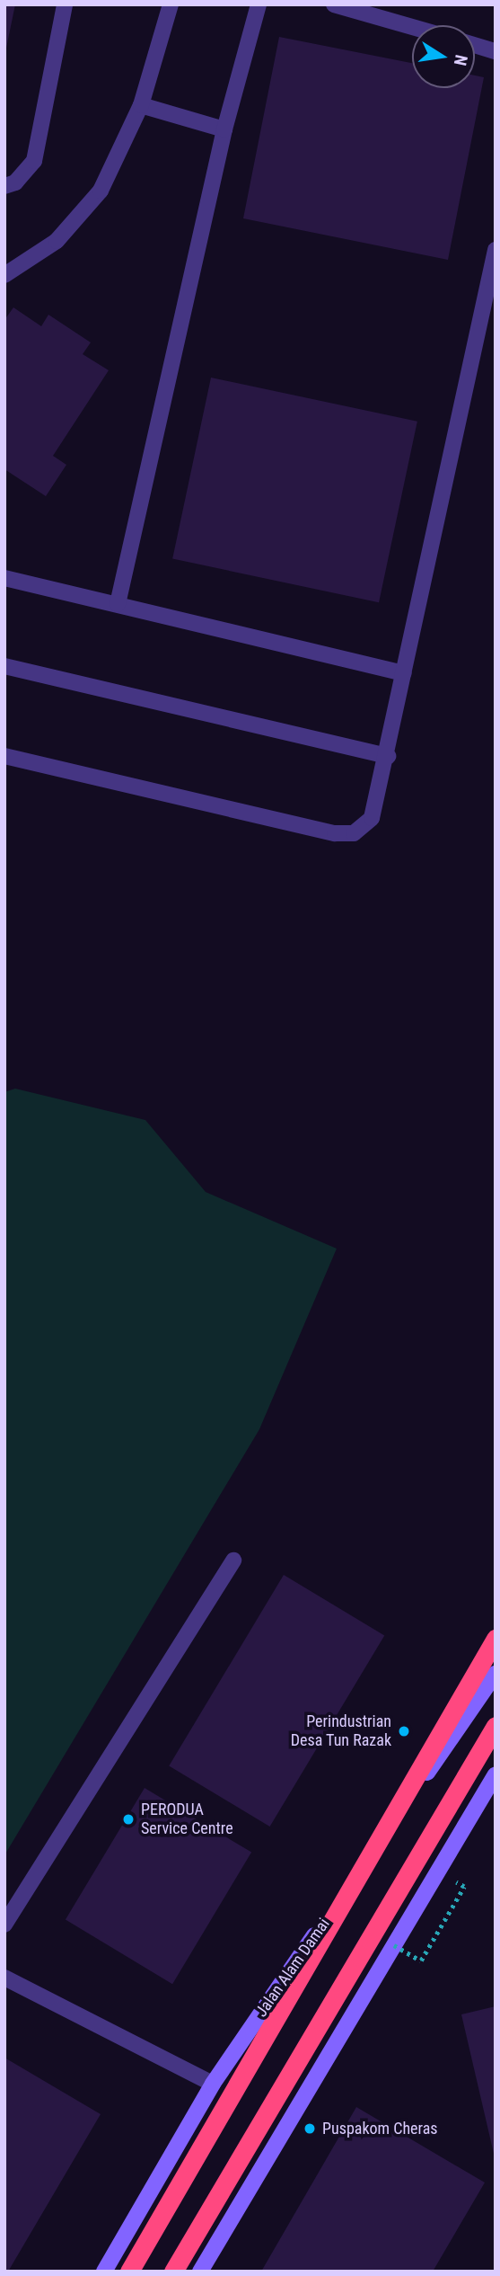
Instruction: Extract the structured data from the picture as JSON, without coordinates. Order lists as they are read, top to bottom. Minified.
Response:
{"streets":{"main road":["Jalan Alam Damai"]},"places":["Perindustrian Desa Tun Razak","PERODUA Service Centre","Puspakom Cheras"],"north":"right"}
